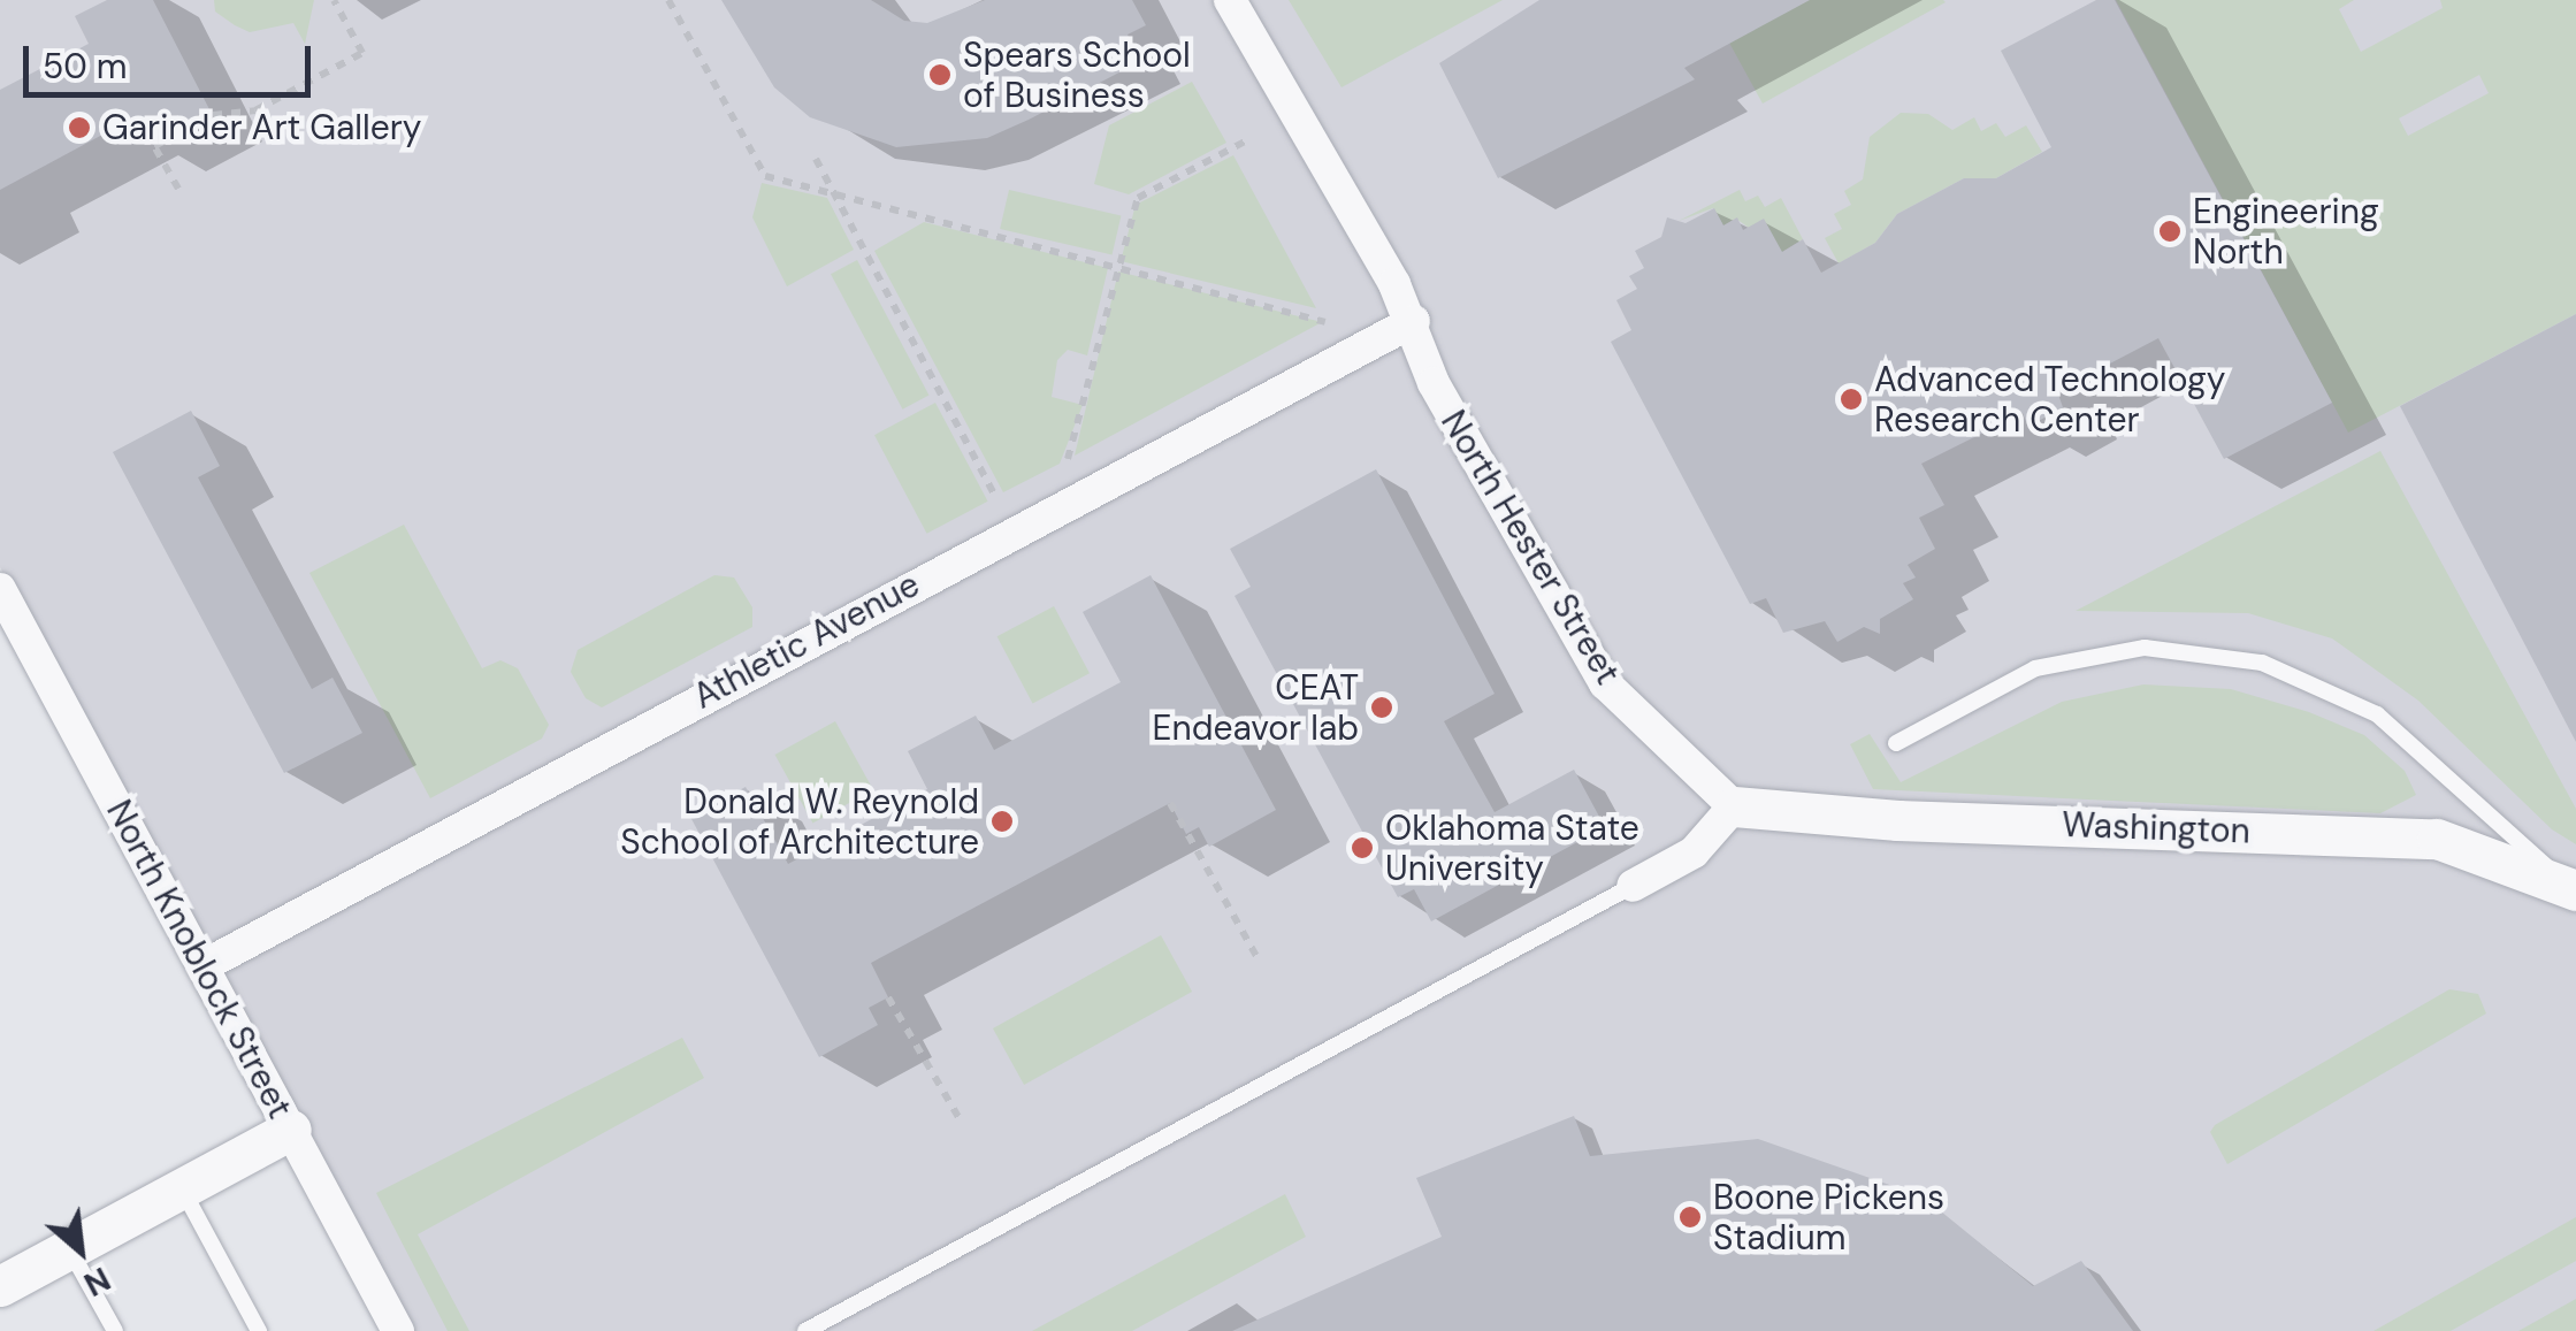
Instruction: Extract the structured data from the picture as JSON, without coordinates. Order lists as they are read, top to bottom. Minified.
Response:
{"streets":{"street":["North Hester Street","Athletic Avenue","Washington","North Knoblock Street"]},"crossings":[["North Hester Street","Athletic Avenue"],["North Hester Street","Washington"],["Athletic Avenue","North Knoblock Street"]],"places":["Spears School of Business","Garinder Art Gallery","Engineering North","Advanced Technology Research Center","CEAT Endeavor lab","Donald W. Reynold School of Architecture","Oklahoma State University","Boone Pickens Stadium"],"scale_bar":"50 m","north":"bottom right"}
